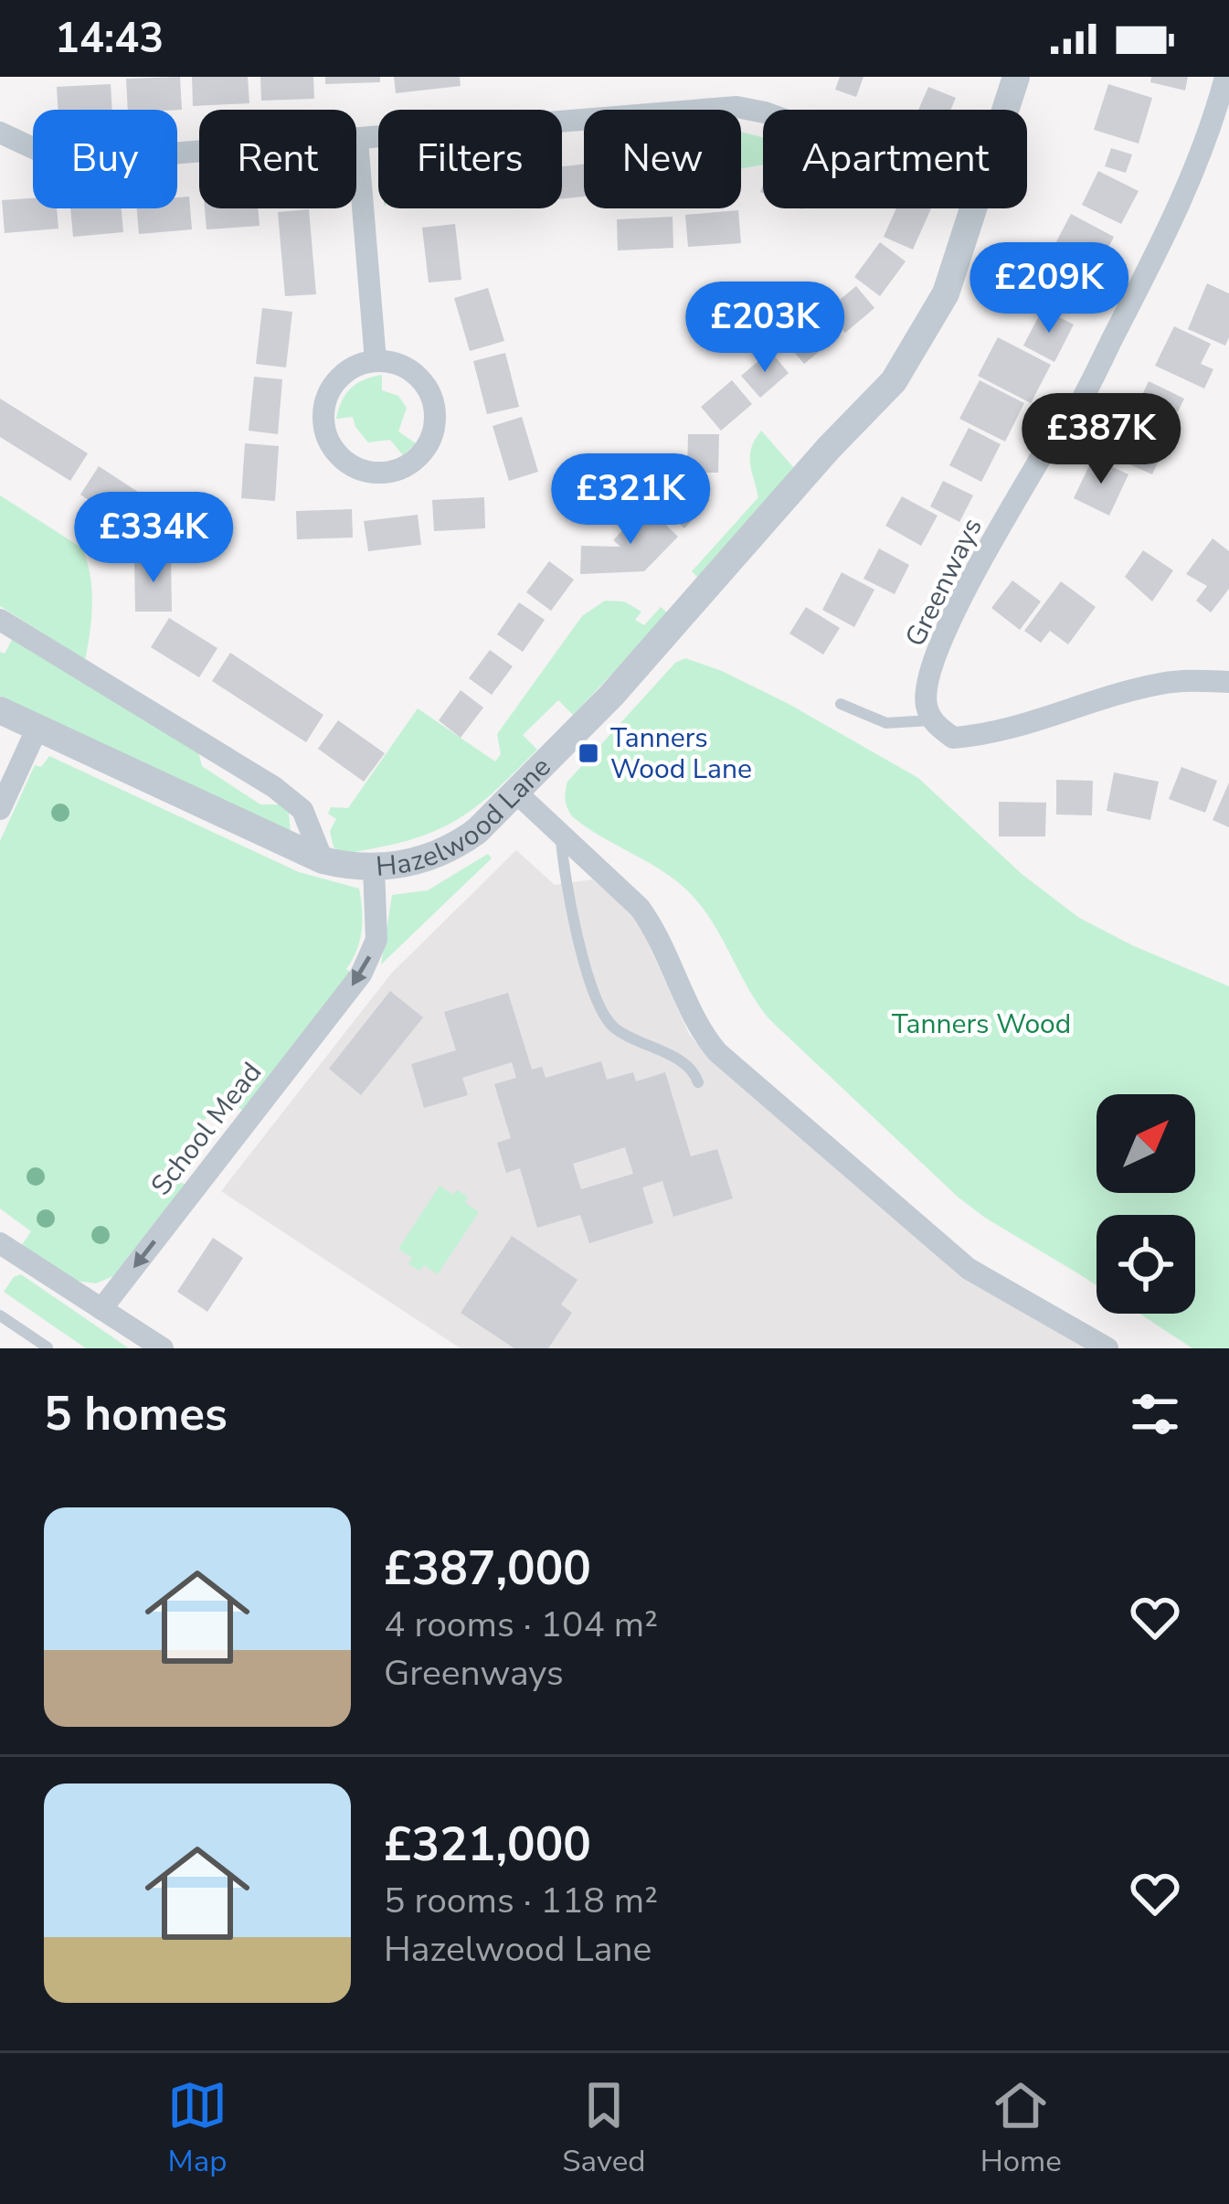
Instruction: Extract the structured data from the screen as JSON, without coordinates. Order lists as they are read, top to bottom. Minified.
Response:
{"streets":{"street":["Greenways","Hazelwood Lane","School Mead"]},"crossings":[["Hazelwood Lane","School Mead"]],"one_way":["School Mead"],"parks":["Tanners Wood"],"places":{"transit":["Tanners Wood Lane"]},"north":"top right","page":{"status":"14:43","chip":["Buy","Rent","Filters","New","Apartment"],"price":["£209K","£203K","£387K","£321K","£334K"],"heading":"5 homes","list":[{"name":"£387,000","note":"4 rooms · 104 m² · Greenways"},{"name":"£321,000","note":"5 rooms · 118 m² · Hazelwood Lane"}],"tabs":["Map","Saved","Home"]}}
